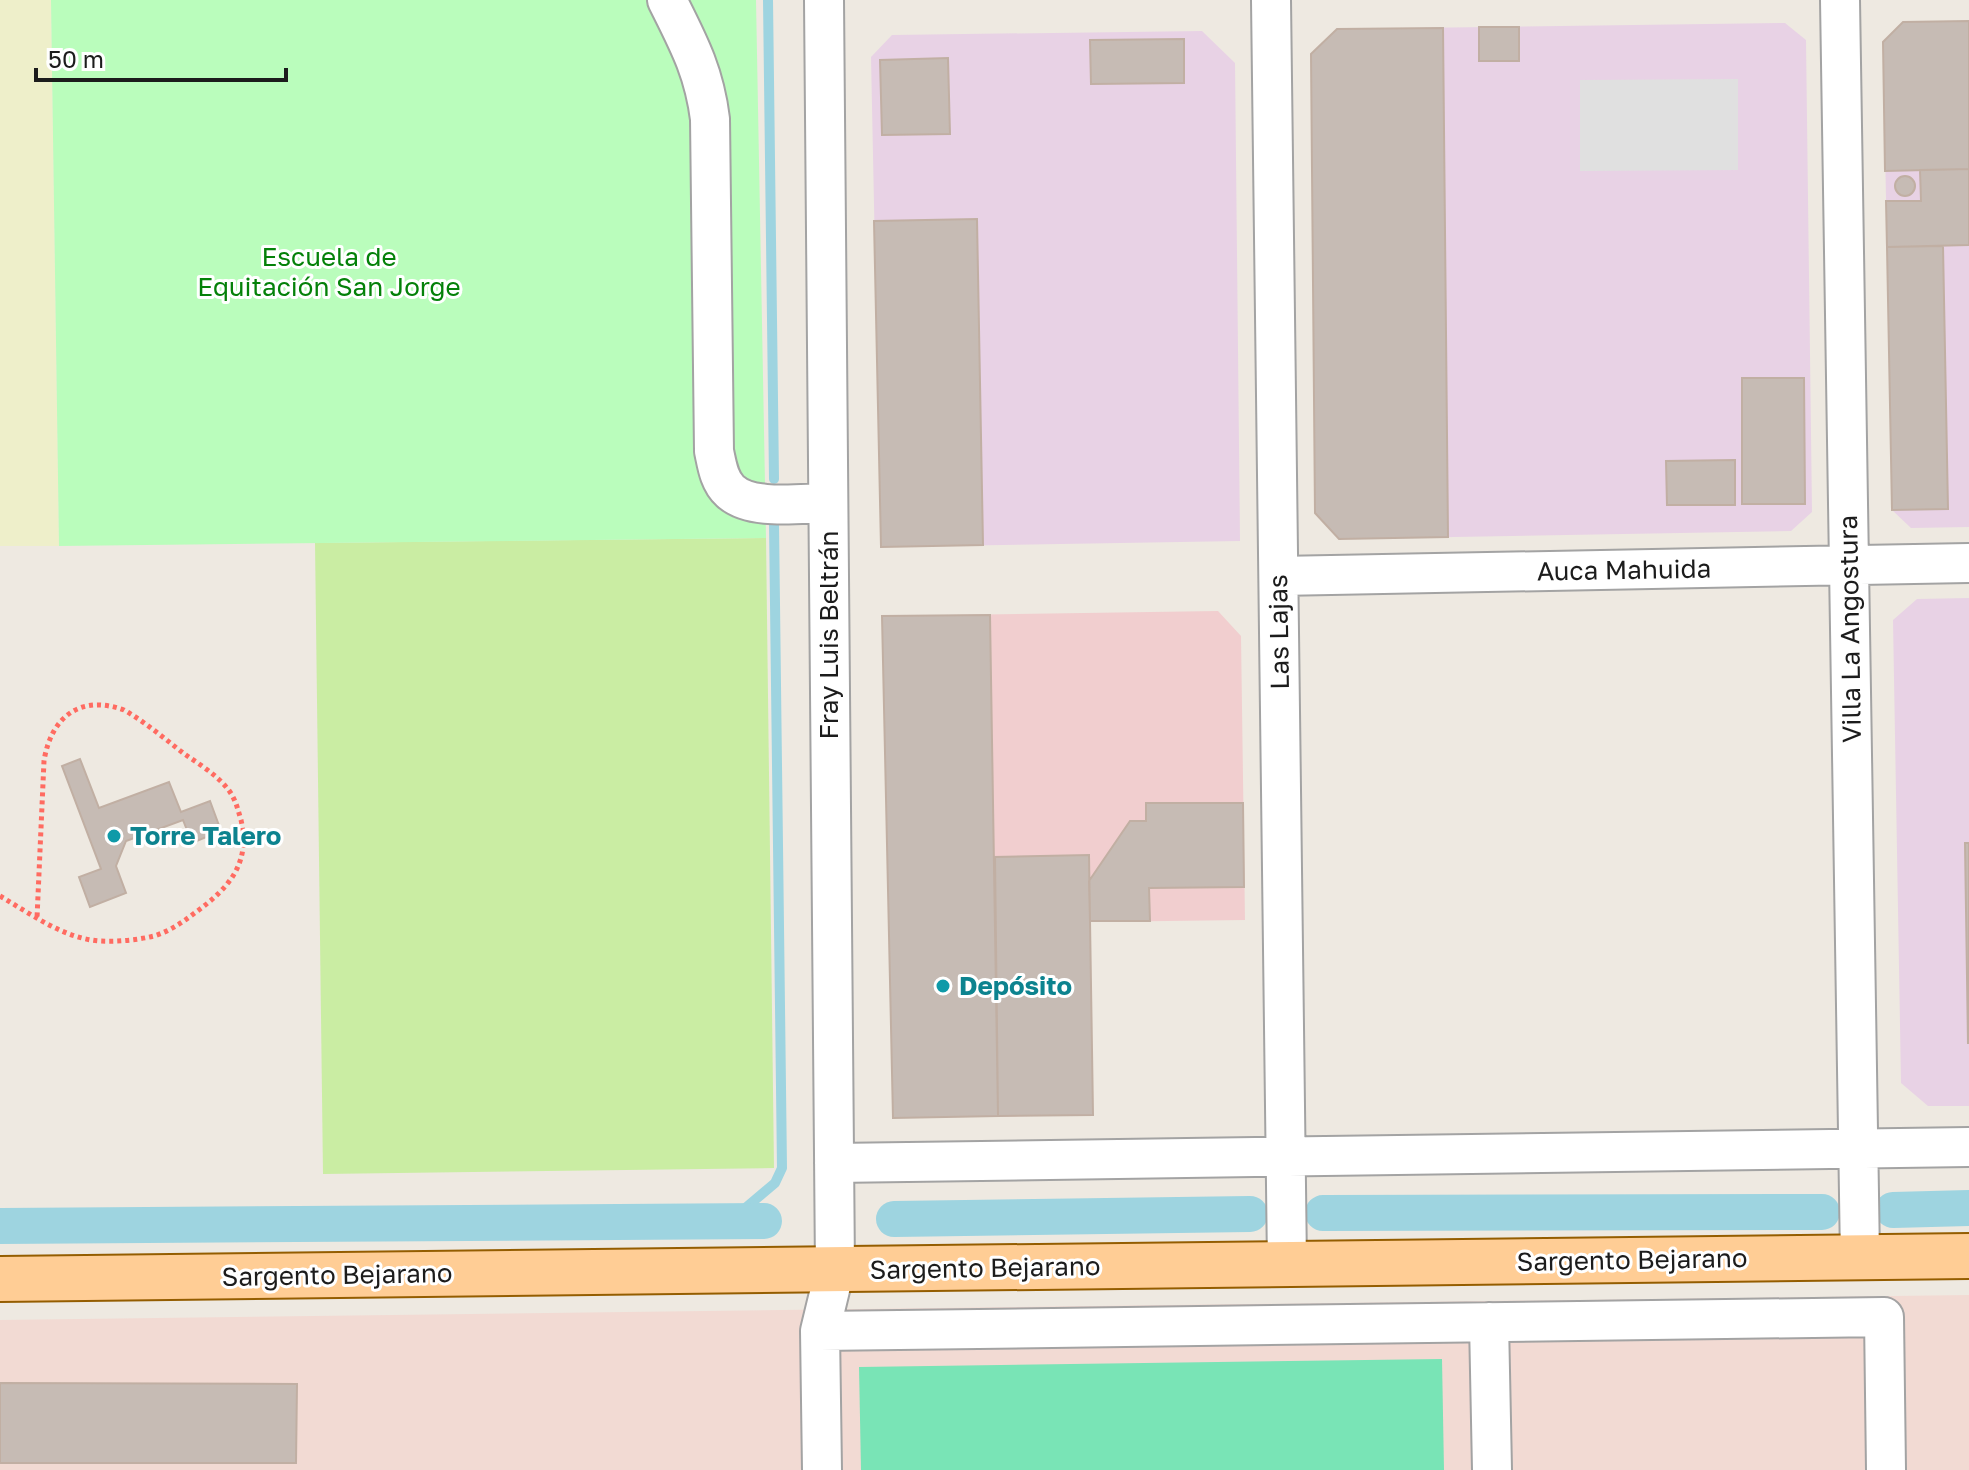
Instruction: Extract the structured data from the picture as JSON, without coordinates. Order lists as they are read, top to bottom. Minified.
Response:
{"streets":{"main road":["Sargento Bejarano"],"street":["Auca Mahuida","Villa La Angostura","Las Lajas","Fray Luis Beltrán"]},"crossings":[["Auca Mahuida","Villa La Angostura"],["Auca Mahuida","Las Lajas"],["Villa La Angostura","Sargento Bejarano"],["Las Lajas","Sargento Bejarano"],["Fray Luis Beltrán","Sargento Bejarano"]],"parks":["Escuela de Equitación San Jorge"],"places":["Torre Talero","Depósito"],"scale_bar":"50 m"}
